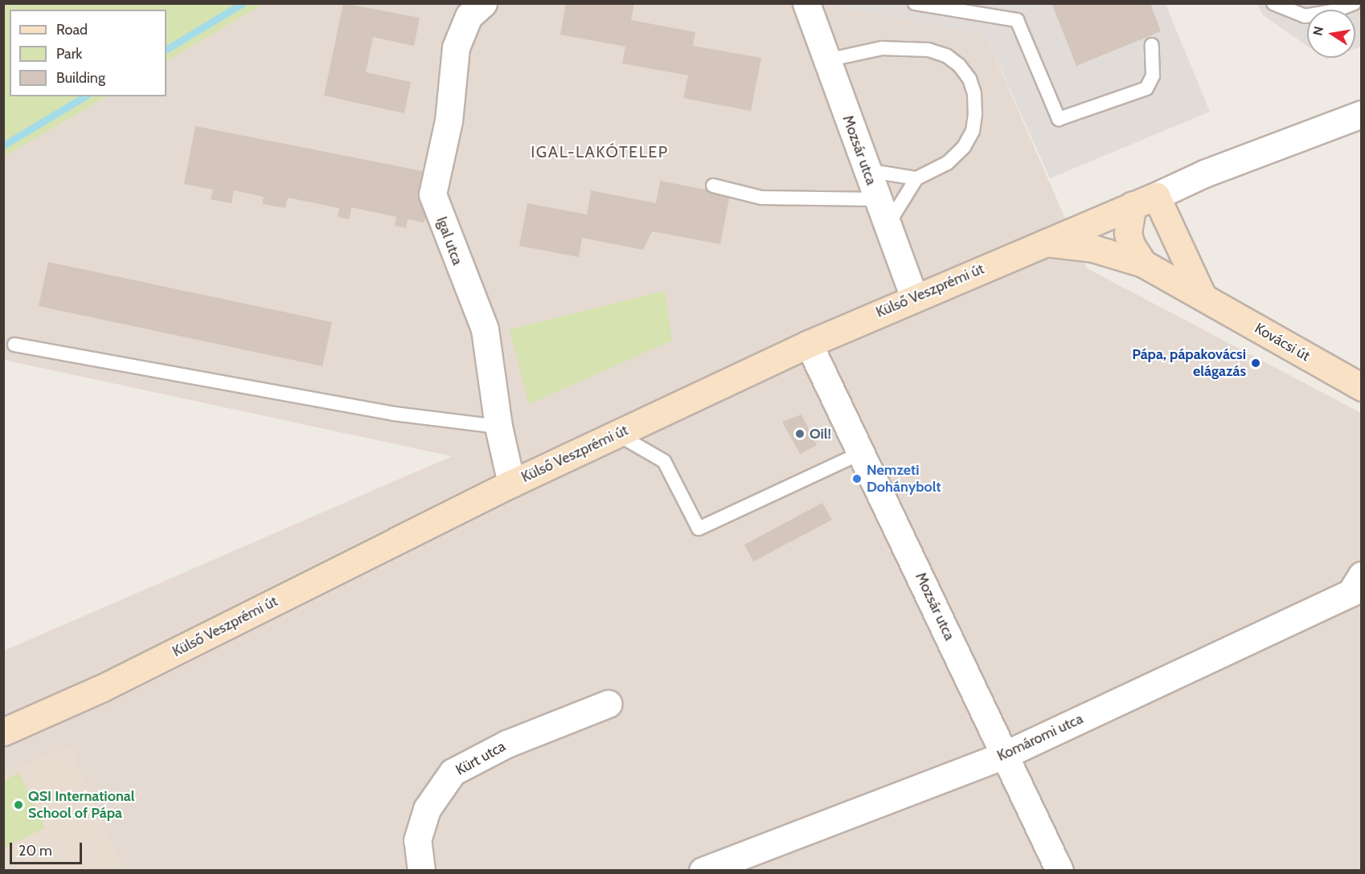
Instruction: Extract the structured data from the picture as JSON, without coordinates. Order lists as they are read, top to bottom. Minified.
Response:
{"streets":{"street":["Mozsár utca","Igal utca","Külső Veszprémi út","Kovácsi út","Komáromi utca","Kürt utca"]},"crossings":[["Mozsár utca","Külső Veszprémi út"],["Mozsár utca","Komáromi utca"],["Igal utca","Külső Veszprémi út"],["Külső Veszprémi út","Kovácsi út"]],"districts":["IGAL-LAKÓTELEP"],"places":["Pápa, pápakovácsi elágazás","Oil!","Nemzeti Dohánybolt","QSI International School of Pápa"],"legend":["Road","Park","Building"],"scale_bar":"20 m","north":"left"}
